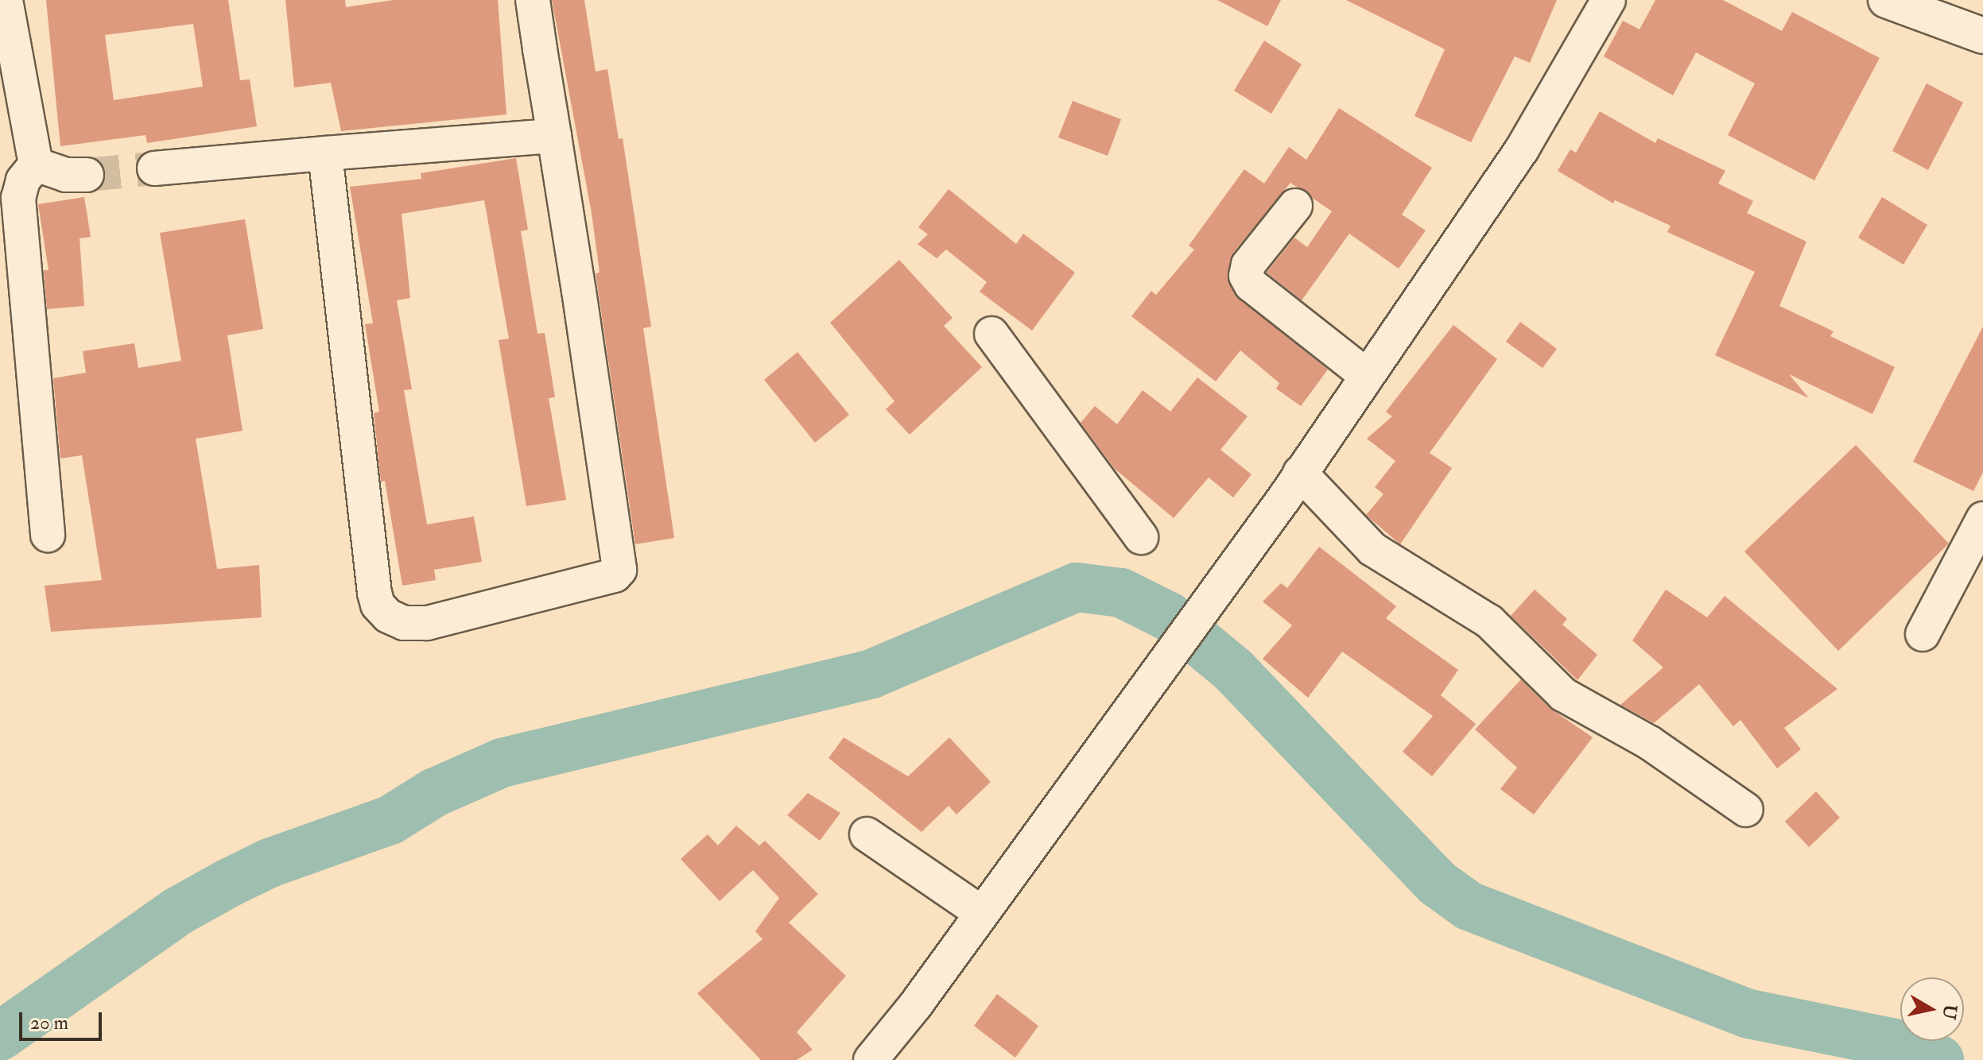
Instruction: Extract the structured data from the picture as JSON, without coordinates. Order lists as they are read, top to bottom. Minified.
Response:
{"scale_bar":"20 m","north":"right"}
